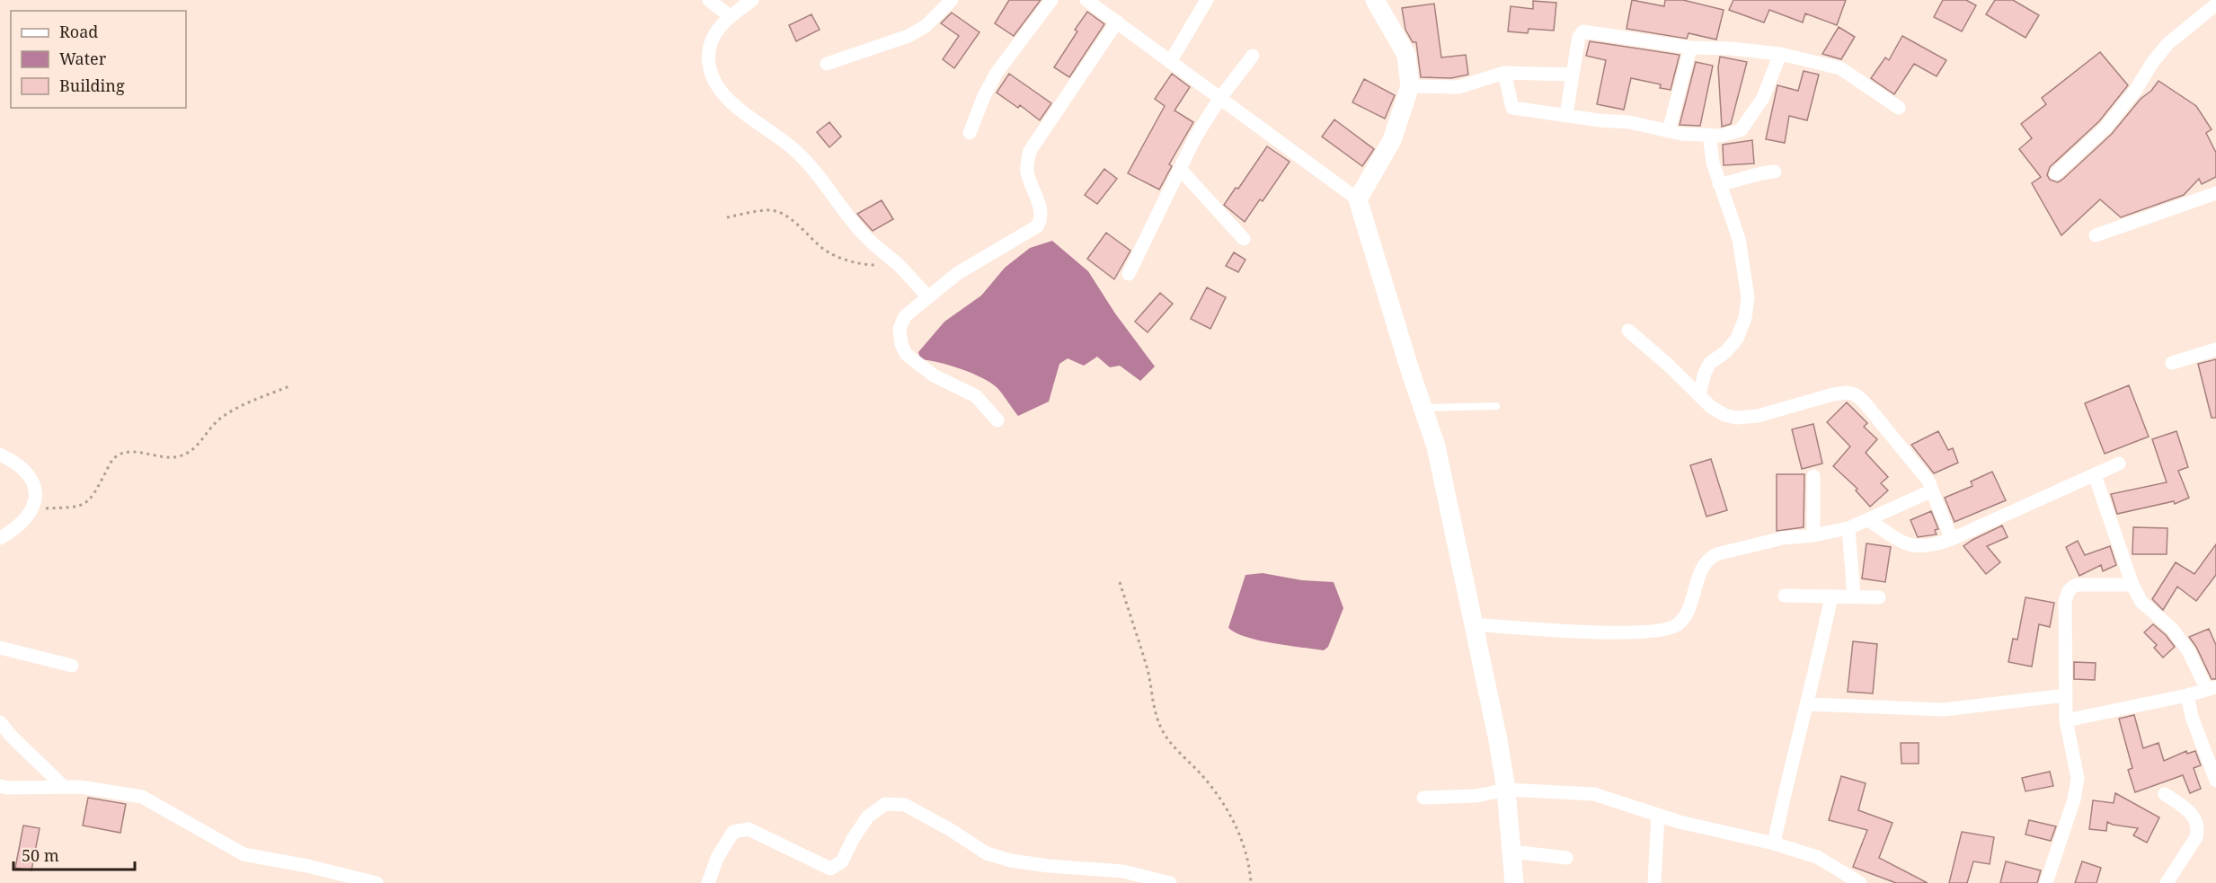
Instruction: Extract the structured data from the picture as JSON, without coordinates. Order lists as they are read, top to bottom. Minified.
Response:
{"legend":["Road","Water","Building"],"scale_bar":"50 m"}
